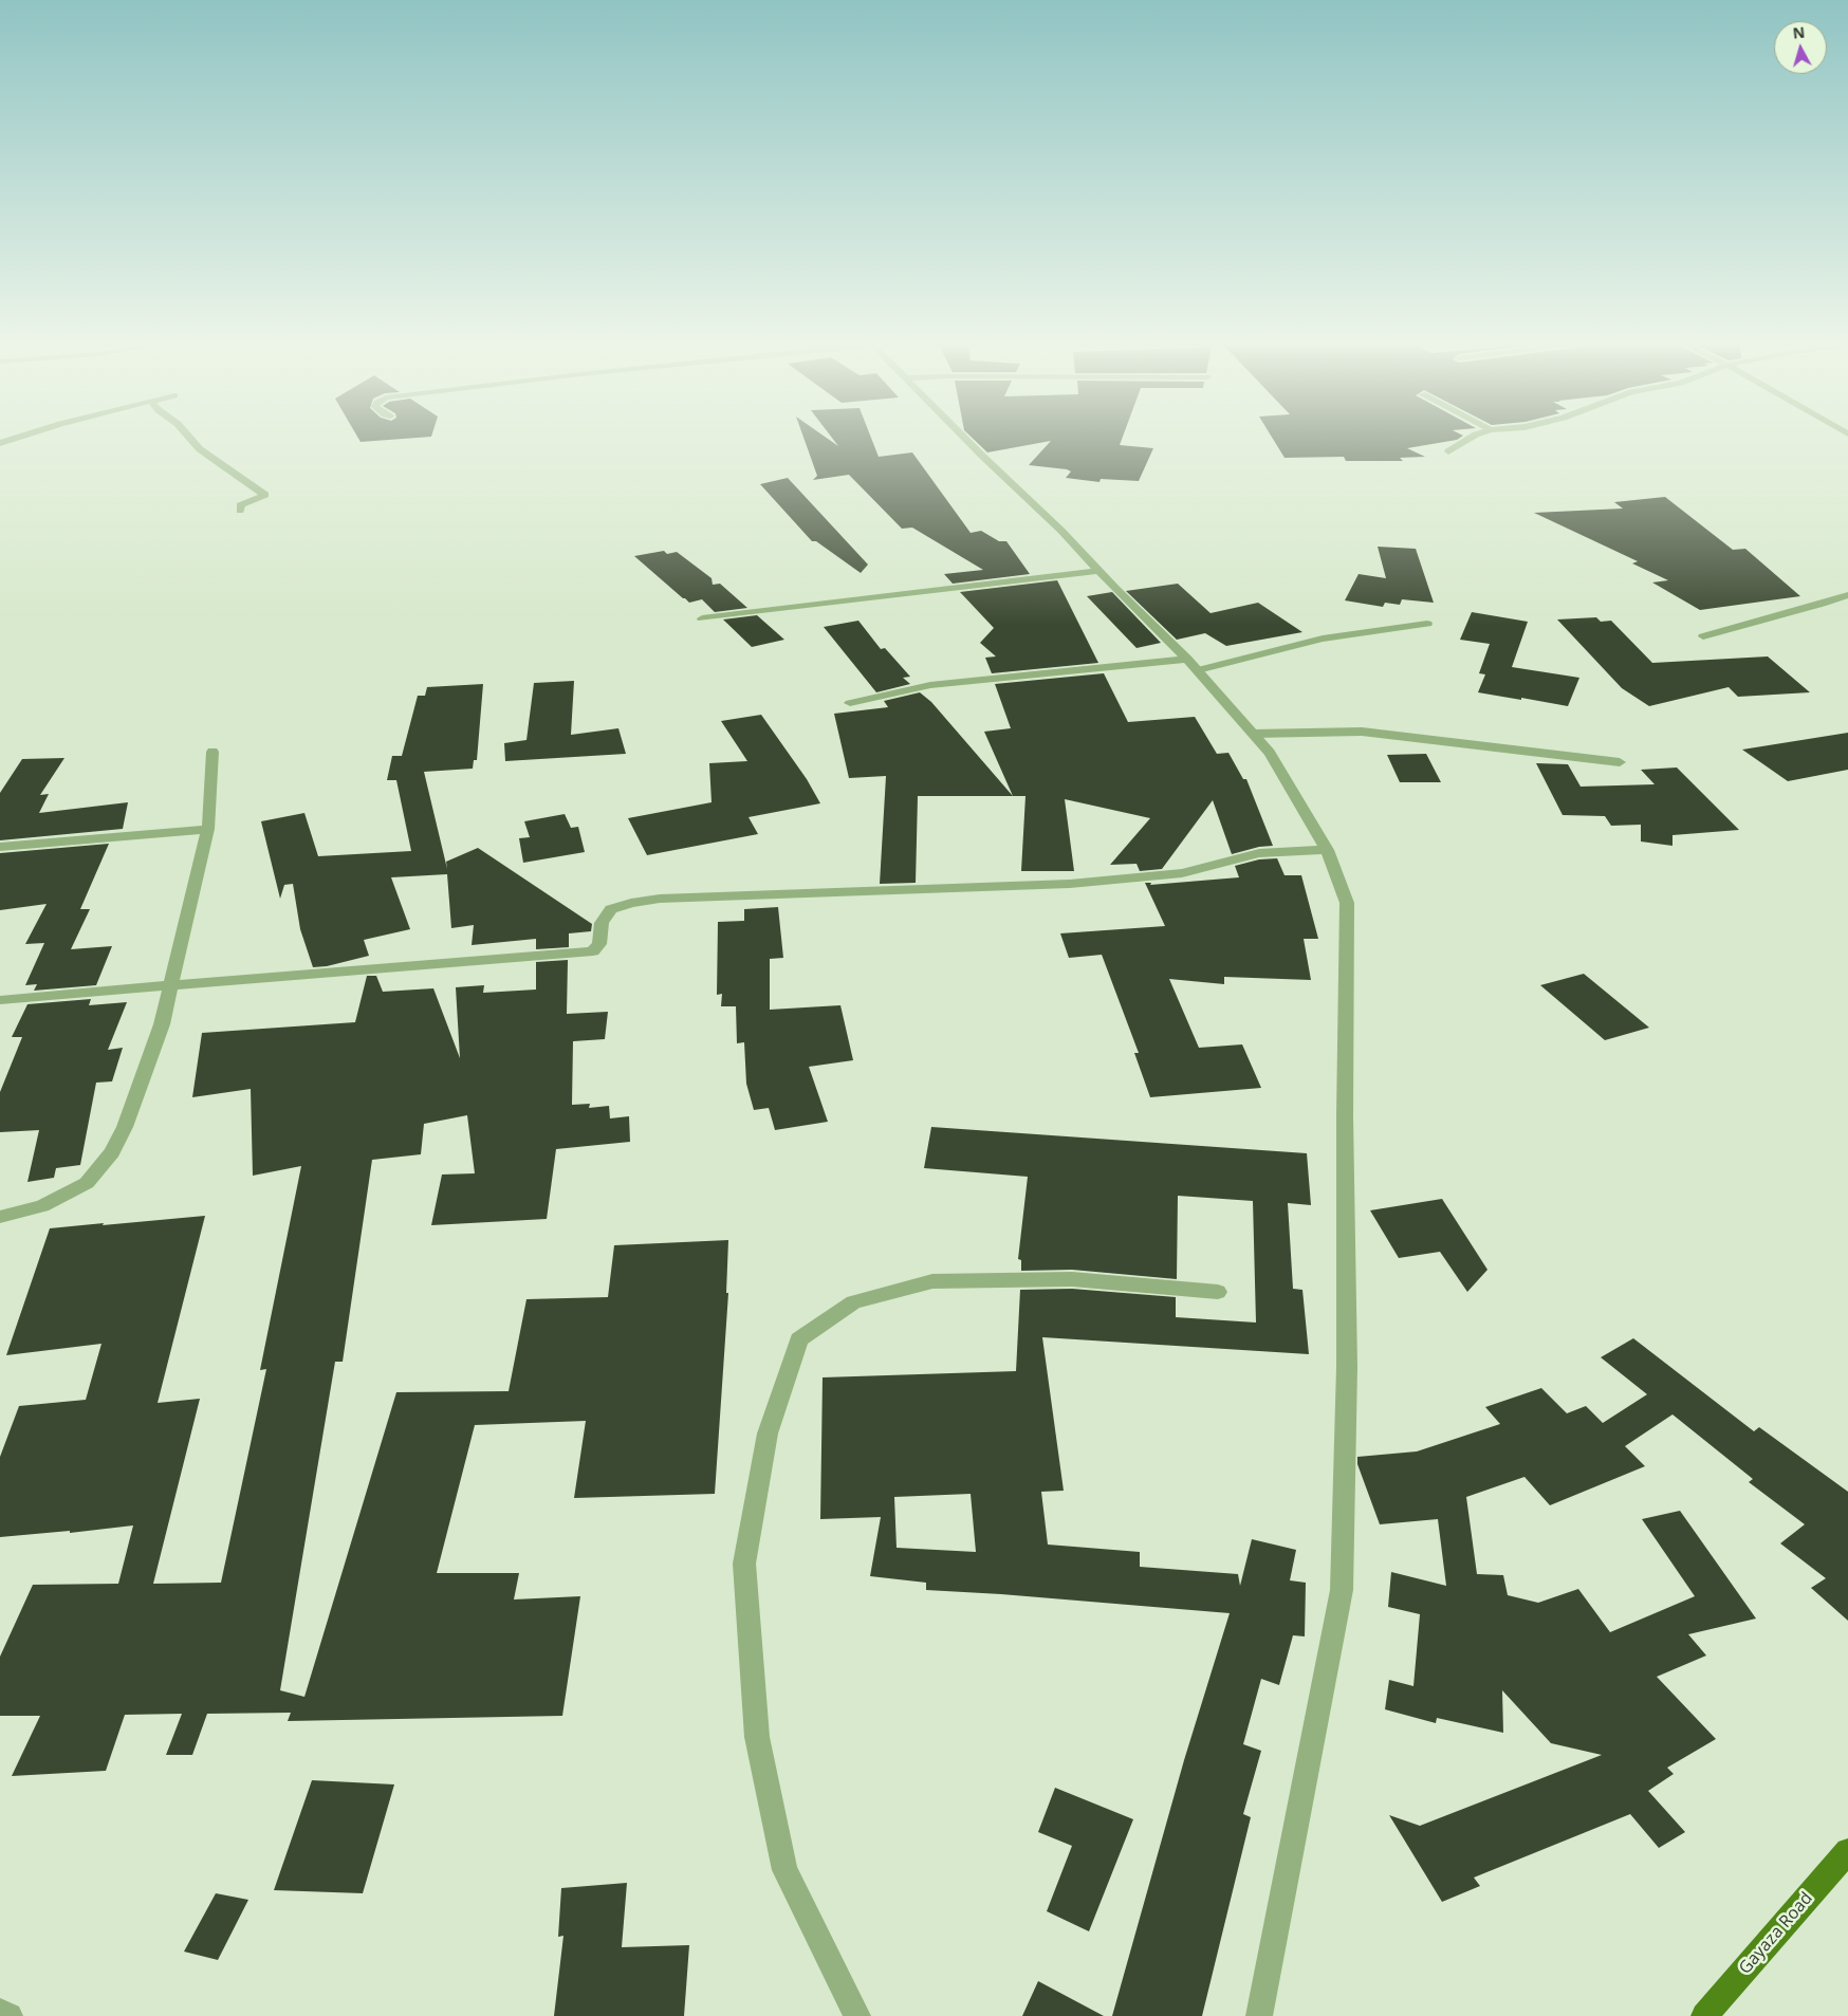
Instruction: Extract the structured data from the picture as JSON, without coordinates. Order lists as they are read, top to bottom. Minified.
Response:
{"streets":{"main road":["Gayaza Road"]},"north":"top"}
